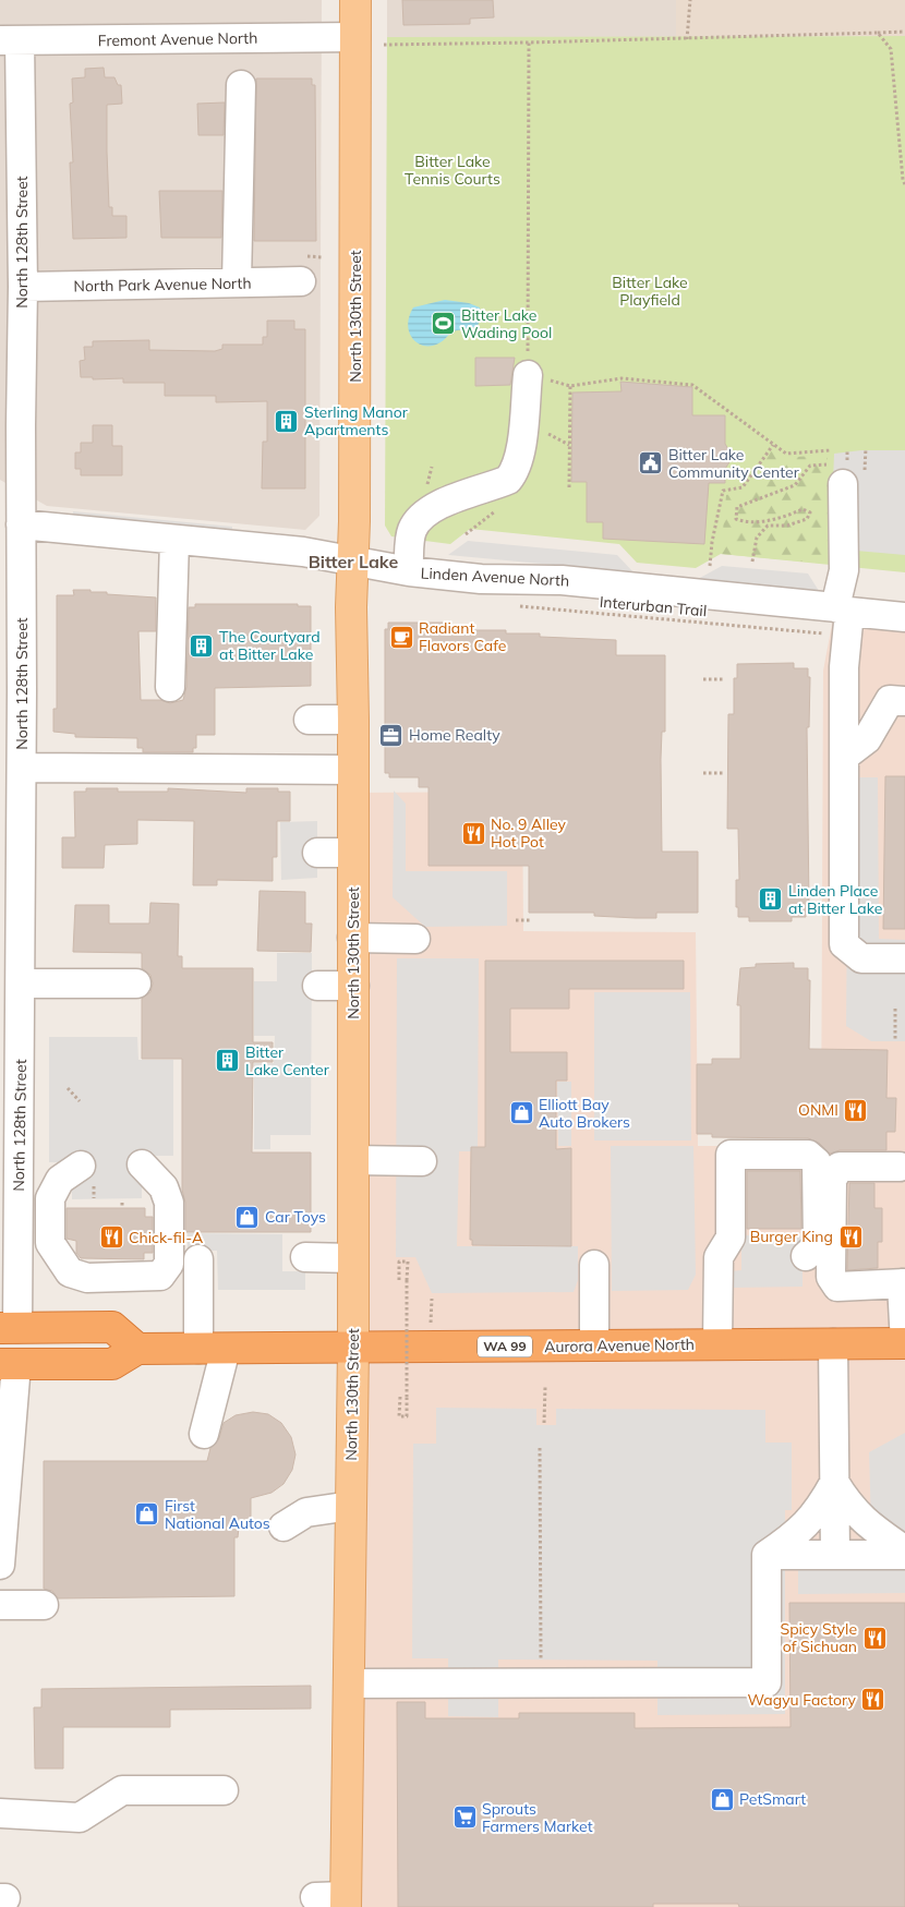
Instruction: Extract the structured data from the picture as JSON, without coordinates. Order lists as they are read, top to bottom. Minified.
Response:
{"streets":{"highway":["Aurora Avenue North","WA 99"],"main road":["North 130th Street"],"street":["Fremont Avenue North","North 128th Street","North Park Avenue North","Linden Avenue North"],"path":["Interurban Trail"]},"crossings":[["Fremont Avenue North","North 128th Street"],["Fremont Avenue North","North 130th Street"],["North 128th Street","North Park Avenue North"],["North 128th Street","Linden Avenue North"],["North 130th Street","Linden Avenue North"],["North 130th Street","Aurora Avenue North"],["Linden Avenue North","Interurban Trail"]],"districts":["Bitter Lake"],"parks":["Bitter Lake Tennis Courts","Bitter Lake Playfield"],"places":{"sports":["Bitter Lake Wading Pool"],"building":["Sterling Manor Apartments","The Courtyard at Bitter Lake","Linden Place at Bitter Lake","Bitter Lake Center"],"public building":["Bitter Lake Community Center"],"cafe":["Radiant Flavors Cafe"],"office":["Home Realty"],"restaurant":["No. 9 Alley Hot Pot","ONMI","Burger King","Chick-fil-A","Spicy Style of Sichuan","Wagyu Factory"],"shop":["Elliott Bay Auto Brokers","Car Toys","First National Autos","PetSmart"],"supermarket":["Sprouts Farmers Market"]}}
